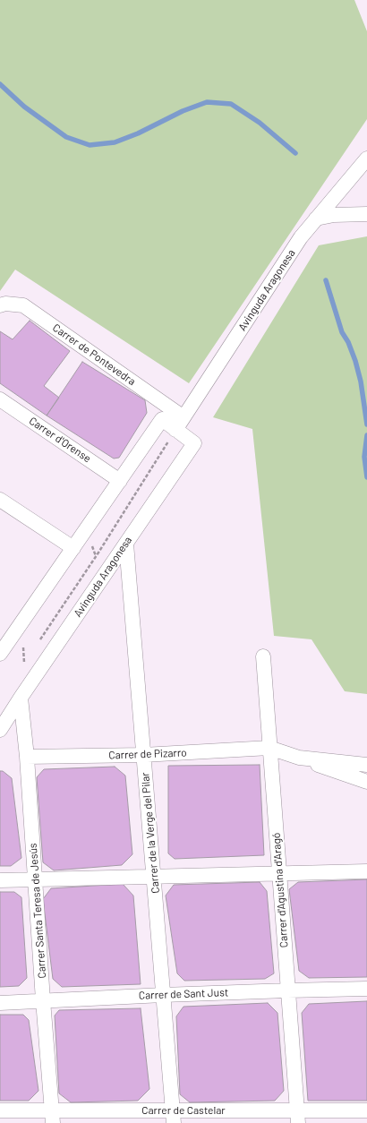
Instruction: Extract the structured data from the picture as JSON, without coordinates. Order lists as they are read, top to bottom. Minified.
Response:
{"streets":{"street":["Avinguda Aragonesa","Carrer de Pontevedra","Carrer d'Orense","Carrer de Pizarro","Carrer de la Verge del Pilar","Carrer d'Agustina d'Aragó","Carrer Santa Teresa de Jesús","Carrer de Sant Just","Carrer de Castelar"]},"crossings":[["Avinguda Aragonesa","Carrer de Pontevedra"],["Avinguda Aragonesa","Carrer d'Orense"],["Avinguda Aragonesa","Carrer de la Verge del Pilar"],["Avinguda Aragonesa","Carrer Santa Teresa de Jesús"],["Carrer de Pizarro","Carrer de la Verge del Pilar"],["Carrer de Pizarro","Carrer d'Agustina d'Aragó"],["Carrer de Pizarro","Carrer Santa Teresa de Jesús"],["Carrer de la Verge del Pilar","Carrer de Sant Just"],["Carrer de la Verge del Pilar","Carrer de Castelar"],["Carrer d'Agustina d'Aragó","Carrer de Sant Just"],["Carrer d'Agustina d'Aragó","Carrer de Castelar"],["Carrer Santa Teresa de Jesús","Carrer de Sant Just"],["Carrer Santa Teresa de Jesús","Carrer de Castelar"]]}
